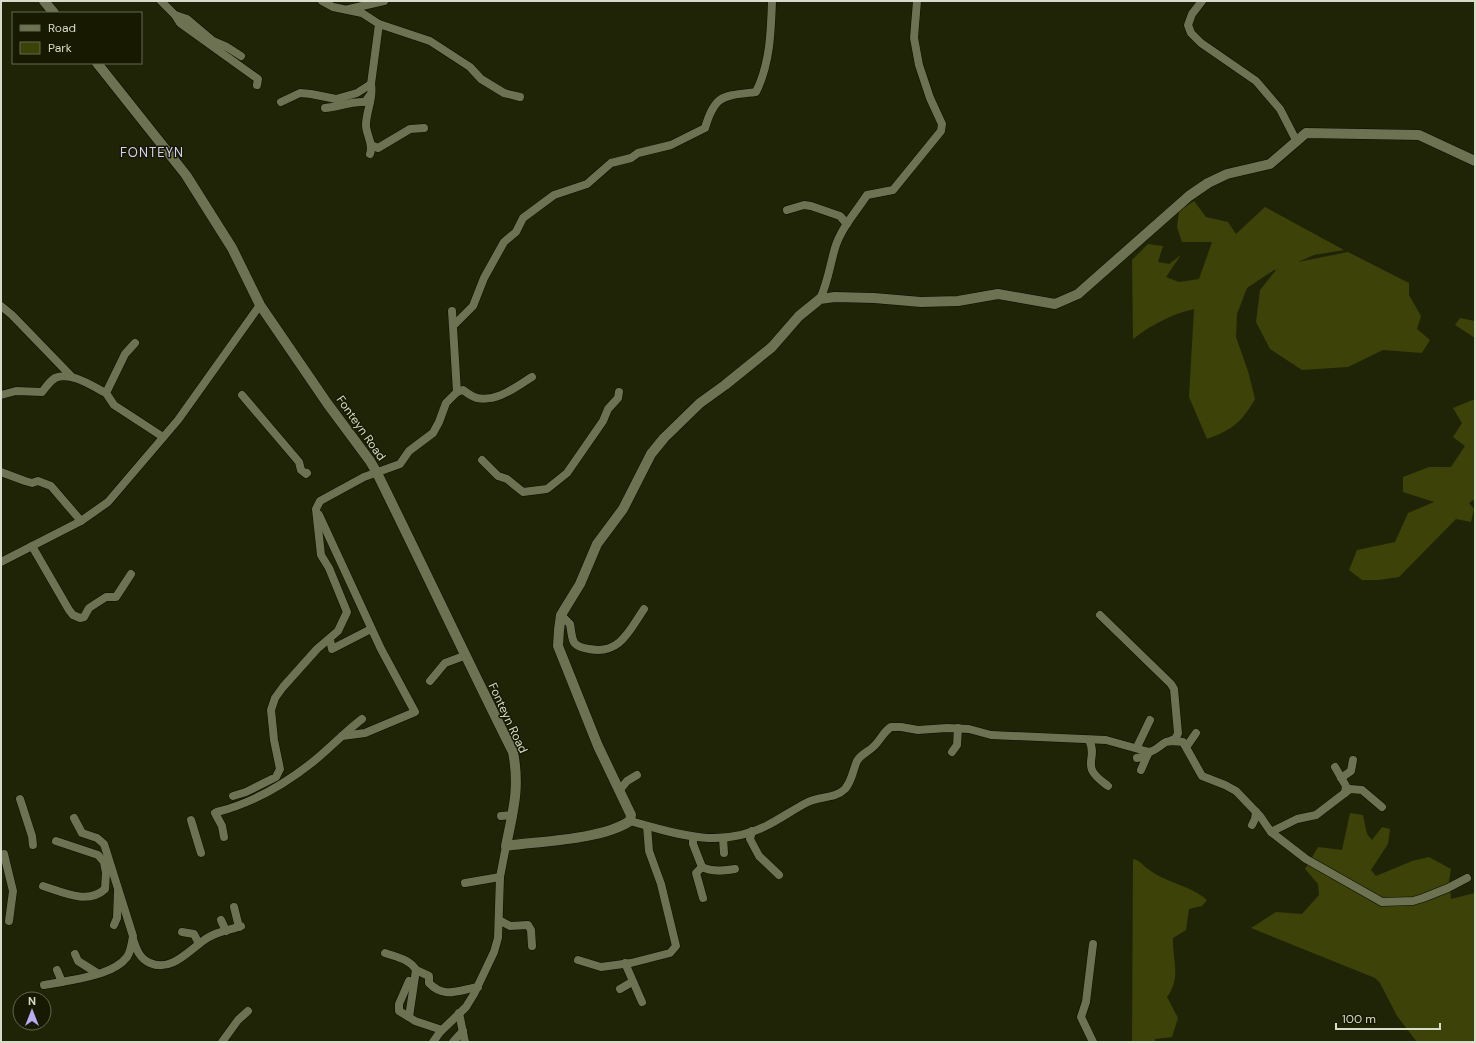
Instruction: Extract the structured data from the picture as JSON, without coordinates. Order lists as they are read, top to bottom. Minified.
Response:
{"streets":{"street":["Fonteyn Road"]},"districts":["FONTEYN"],"legend":["Road","Park"],"scale_bar":"100 m","north":"top"}
